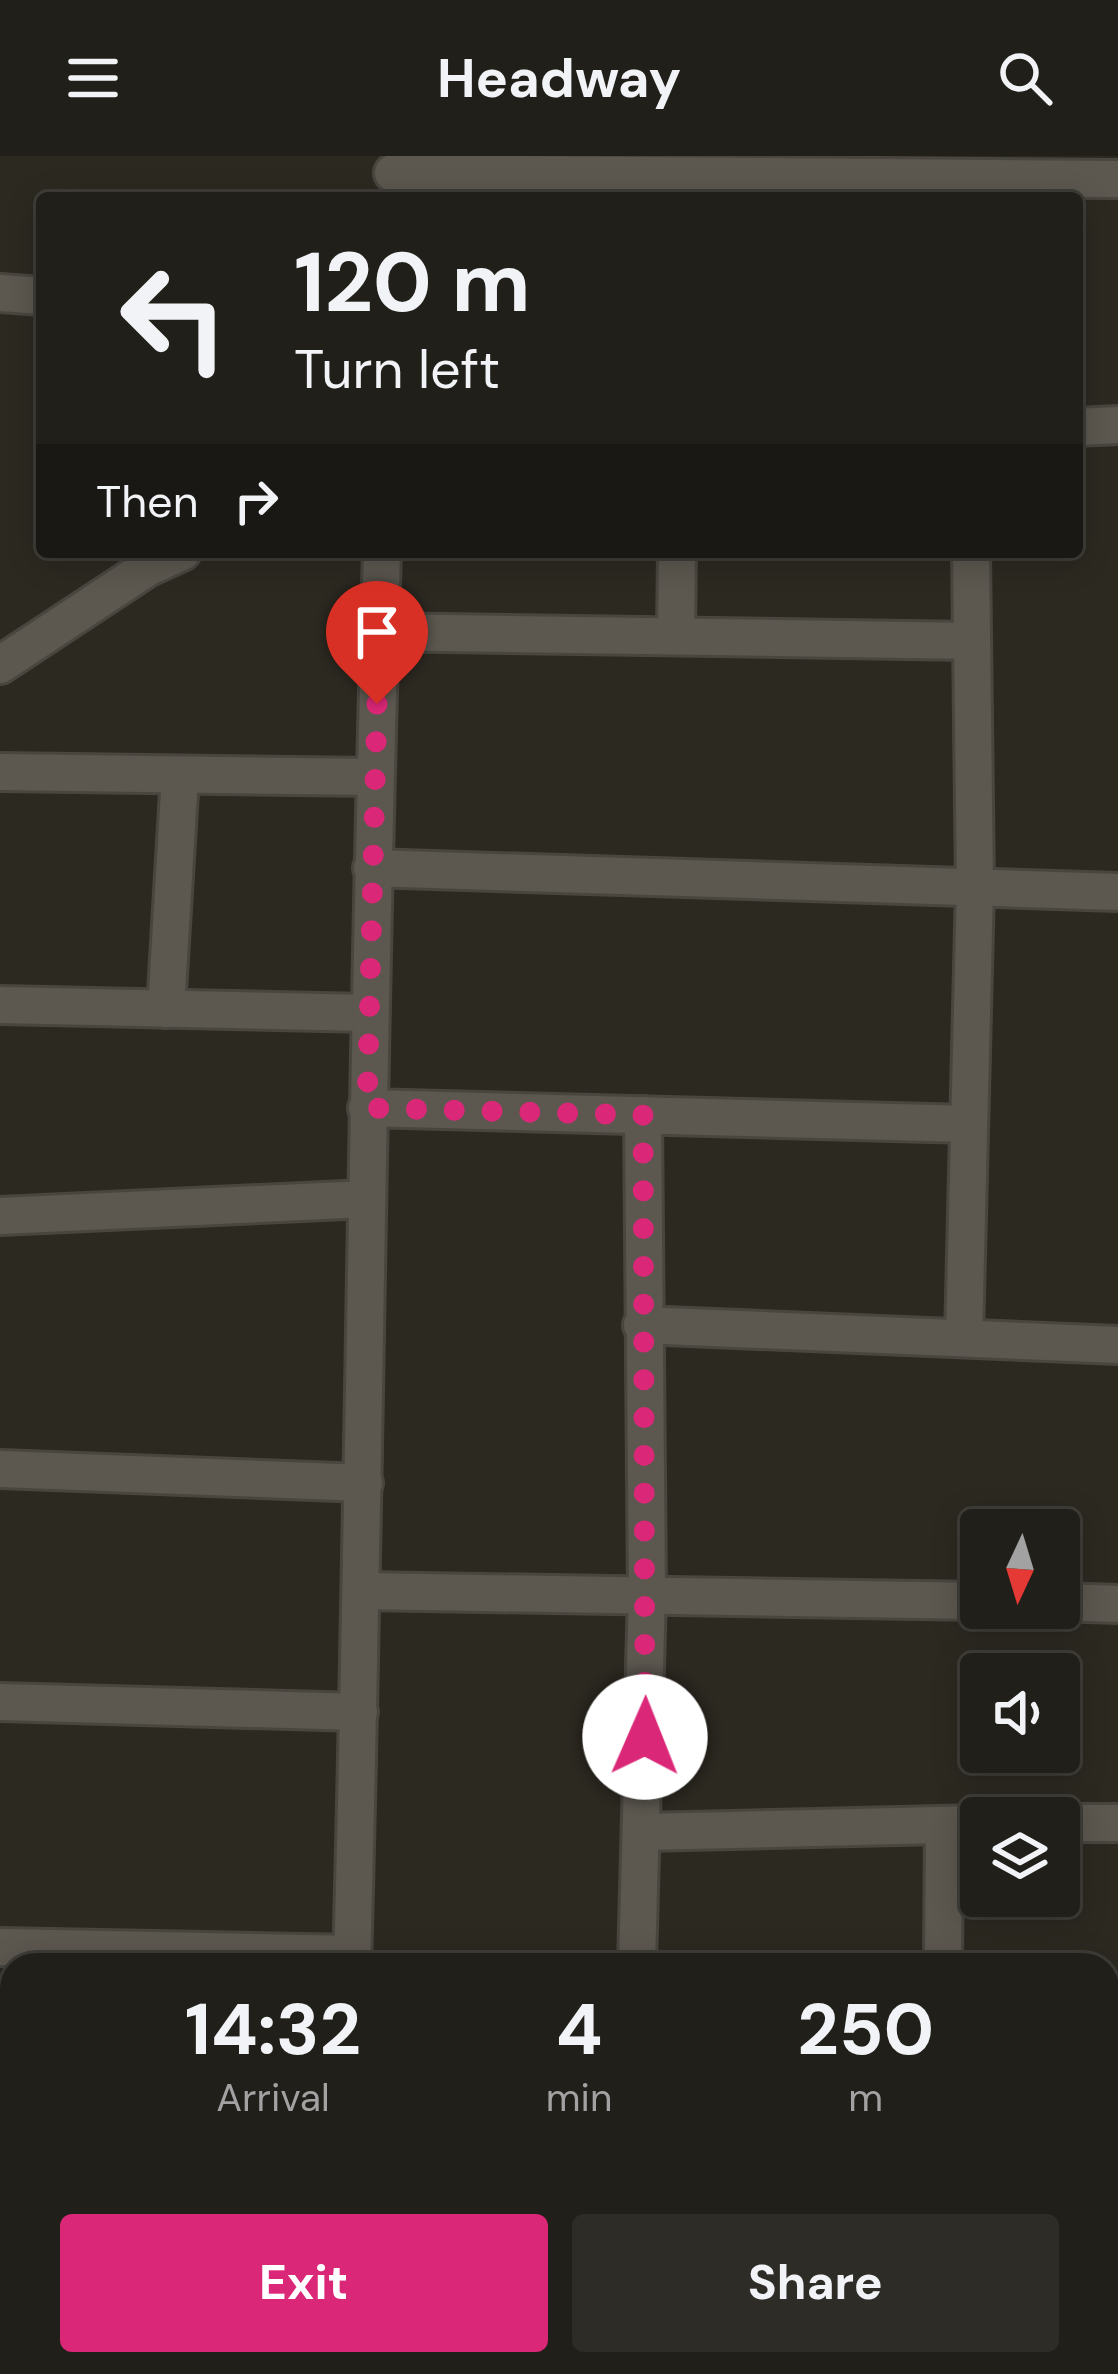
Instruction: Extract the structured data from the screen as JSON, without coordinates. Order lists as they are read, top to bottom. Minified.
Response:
{"north":"bottom","page":{"header":"Headway","turn":["120 m","Turn left"],"then":"Then","eta":["14:32","Arrival","4","min","250","m"],"buttons":["Exit","Share"]}}
